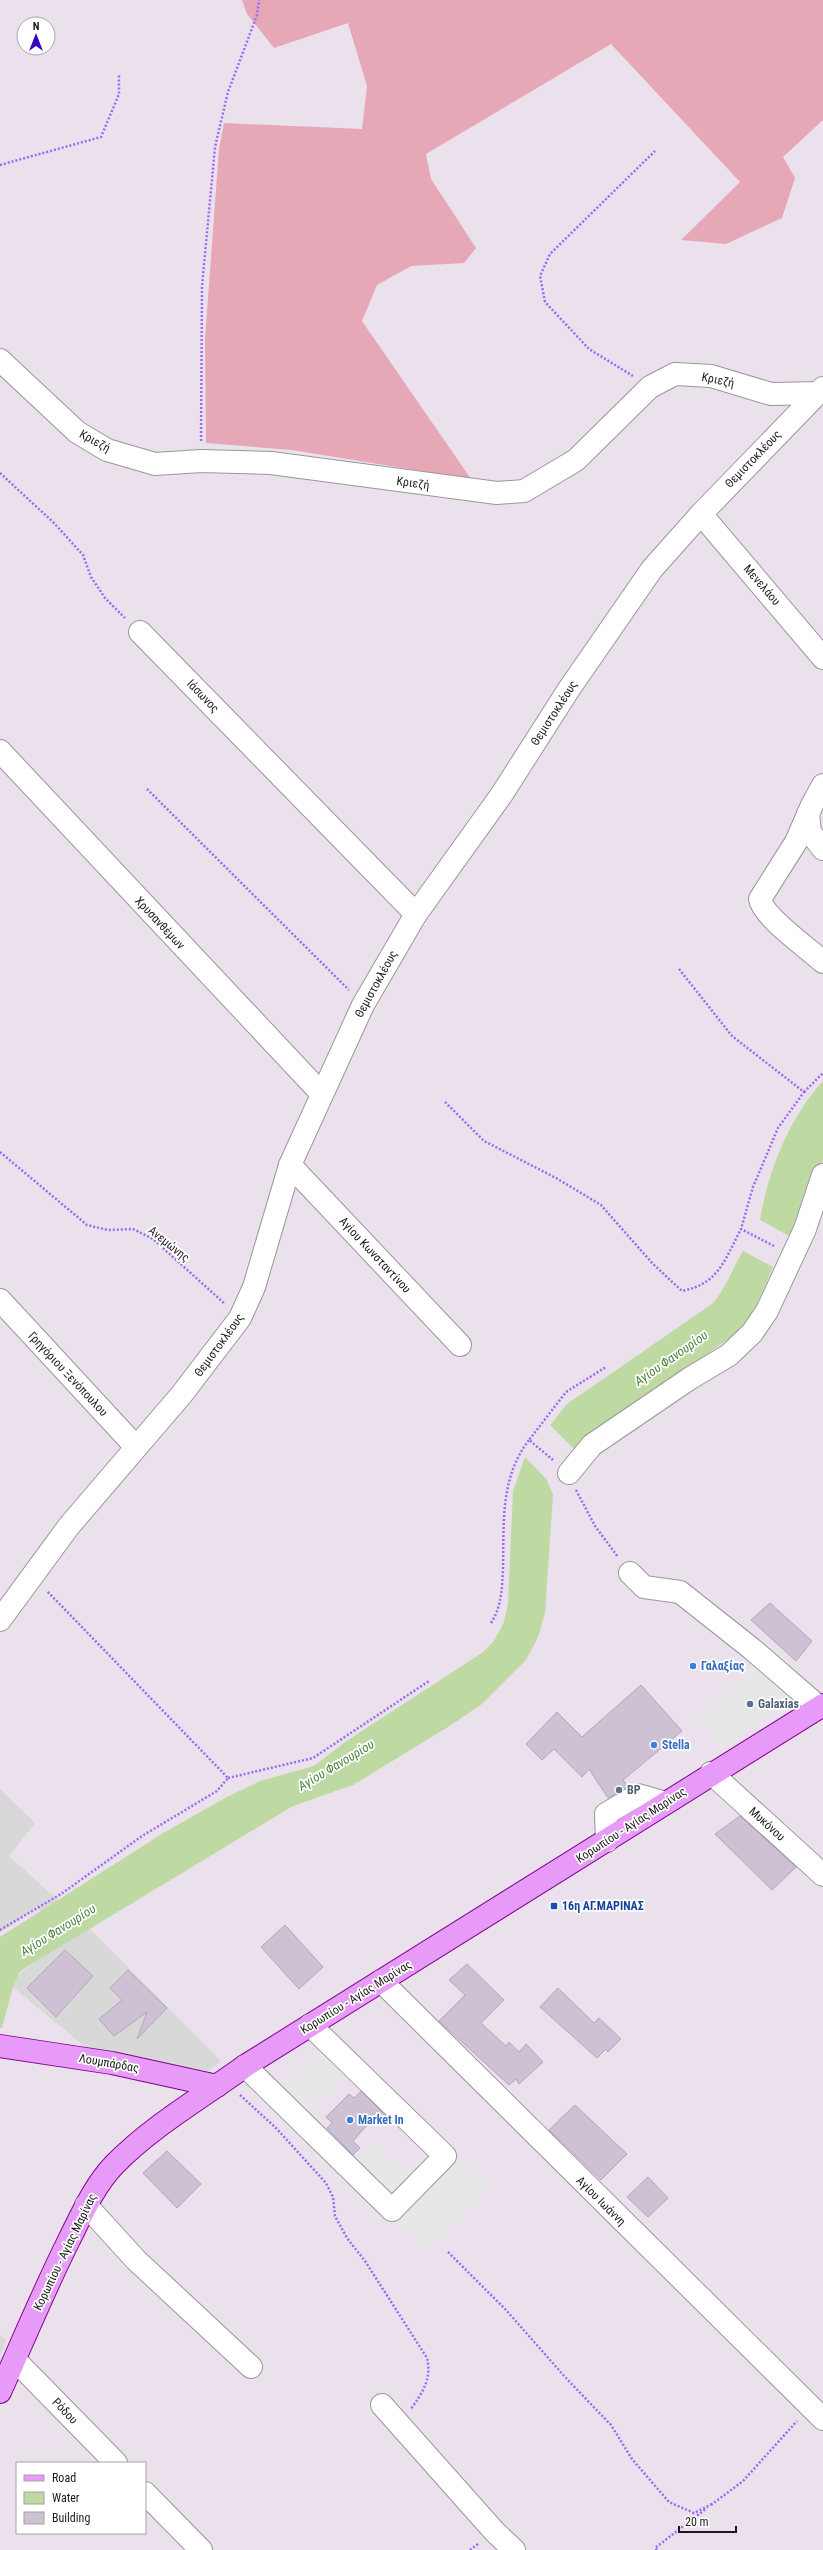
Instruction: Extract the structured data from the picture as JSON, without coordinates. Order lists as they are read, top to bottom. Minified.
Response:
{"streets":{"main road":["Κορωπίου - Αγίας Μαρίνας","Λουμπάρδας"],"street":["Κριεζή","Θεμιστοκλέους","Μενελάου","Ιάσωνος","Χρυσανθέμων","Αγίου Κωνσταντίνου","Γρηγόριου Ξενόπουλου","Μυκόνου","Αγίου Ιωάννη","Ρόδου"],"path":["Ανεμώνης"]},"crossings":[["Κριεζή","Θεμιστοκλέους"],["Θεμιστοκλέους","Μενελάου"],["Θεμιστοκλέους","Ιάσωνος"],["Θεμιστοκλέους","Χρυσανθέμων"],["Θεμιστοκλέους","Ανεμώνης"],["Θεμιστοκλέους","Αγίου Κωνσταντίνου"],["Θεμιστοκλέους","Γρηγόριου Ξενόπουλου"],["Μυκόνου","Κορωπίου - Αγίας Μαρίνας"],["Κορωπίου - Αγίας Μαρίνας","Λουμπάρδας"],["Κορωπίου - Αγίας Μαρίνας","Αγίου Ιωάννη"],["Κορωπίου - Αγίας Μαρίνας","Ρόδου"]],"water":["Αγίου Φανουρίου"],"places":{"other":["Γαλαξίας","Galaxias","Stella","BP","Market In"],"transit":["16η ΑΓ.ΜΑΡΙΝΑΣ"]},"legend":["Road","Water","Building"],"scale_bar":"20 m","north":"top"}
